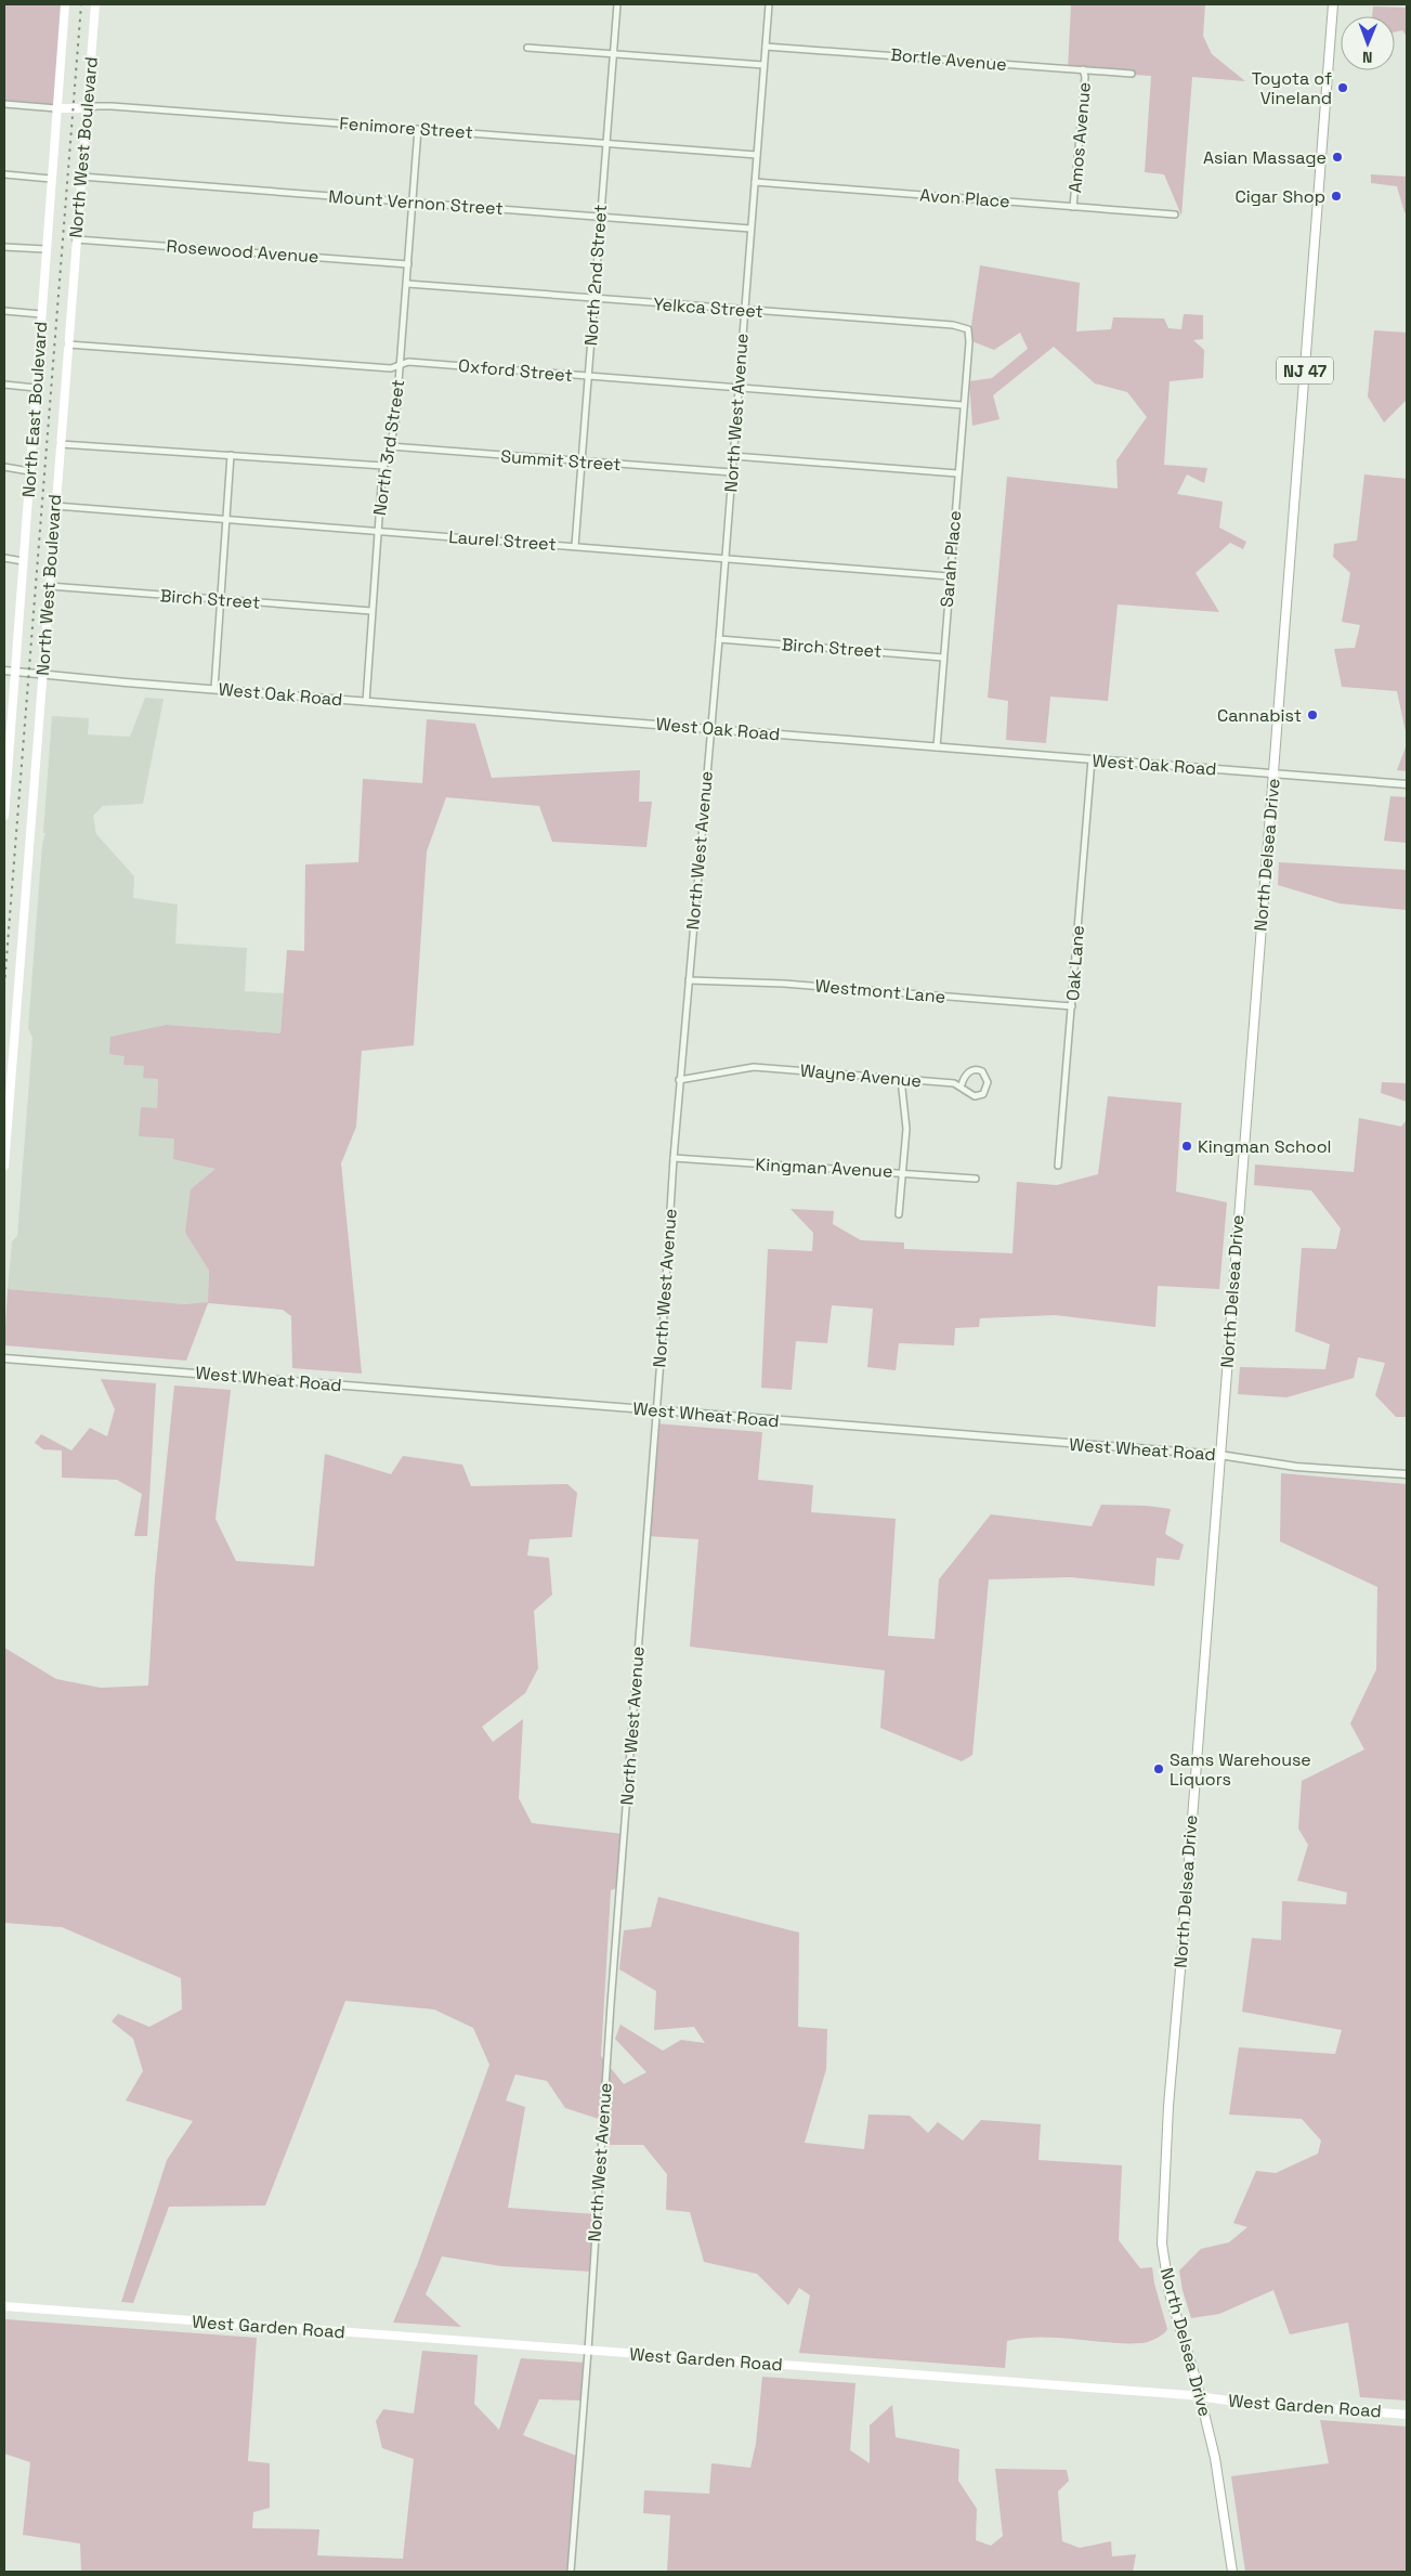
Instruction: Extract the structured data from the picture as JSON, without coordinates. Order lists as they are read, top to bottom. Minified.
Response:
{"streets":{"main road":["Fenimore Street","North West Boulevard","NJ 47","North East Boulevard","North Delsea Drive","West Garden Road"],"street":["Bortle Avenue","Amos Avenue","Avon Place","Mount Vernon Street","Rosewood Avenue","North 2nd Street","Yelkca Street","Oxford Street","North West Avenue","North 3rd Street","Summit Street","Laurel Street","Sarah Place","Birch Street","West Oak Road","Oak Lane","Westmont Lane","Wayne Avenue","Kingman Avenue","West Wheat Road"]},"crossings":[["Bortle Avenue","Amos Avenue"],["Bortle Avenue","North West Avenue"],["Fenimore Street","North West Boulevard"],["Fenimore Street","North 2nd Street"],["Fenimore Street","North East Boulevard"],["Fenimore Street","North West Avenue"],["Fenimore Street","North 3rd Street"],["Amos Avenue","Avon Place"],["North West Boulevard","Mount Vernon Street"],["North West Boulevard","Rosewood Avenue"],["North West Boulevard","Oxford Street"],["North West Boulevard","Laurel Street"],["North West Boulevard","Birch Street"],["North West Boulevard","West Oak Road"],["Avon Place","North West Avenue"],["Mount Vernon Street","North 2nd Street"],["Mount Vernon Street","North West Avenue"],["Mount Vernon Street","North 3rd Street"],["Rosewood Avenue","North 3rd Street"],["North 2nd Street","Yelkca Street"],["North 2nd Street","Oxford Street"],["North 2nd Street","Summit Street"],["North 2nd Street","Laurel Street"],["Yelkca Street","North West Avenue"],["Yelkca Street","North 3rd Street"],["Yelkca Street","Sarah Place"],["Oxford Street","North West Avenue"],["Oxford Street","North 3rd Street"],["Oxford Street","Sarah Place"],["North East Boulevard","West Oak Road"],["North West Avenue","Summit Street"],["North West Avenue","Laurel Street"],["North West Avenue","Birch Street"],["North West Avenue","West Oak Road"],["North West Avenue","Westmont Lane"],["North West Avenue","Wayne Avenue"],["North West Avenue","Kingman Avenue"],["North West Avenue","West Wheat Road"],["North West Avenue","West Garden Road"],["North 3rd Street","Summit Street"],["North 3rd Street","Laurel Street"],["North 3rd Street","Birch Street"],["North 3rd Street","West Oak Road"],["Laurel Street","Sarah Place"],["Sarah Place","Birch Street"],["Sarah Place","West Oak Road"],["West Oak Road","North Delsea Drive"],["West Oak Road","Oak Lane"],["North Delsea Drive","West Wheat Road"],["North Delsea Drive","West Garden Road"],["Oak Lane","Westmont Lane"]],"places":["Toyota of Vineland","Asian Massage","Cigar Shop","Cannabist","Kingman School","Sams Warehouse Liquors"],"north":"bottom"}
